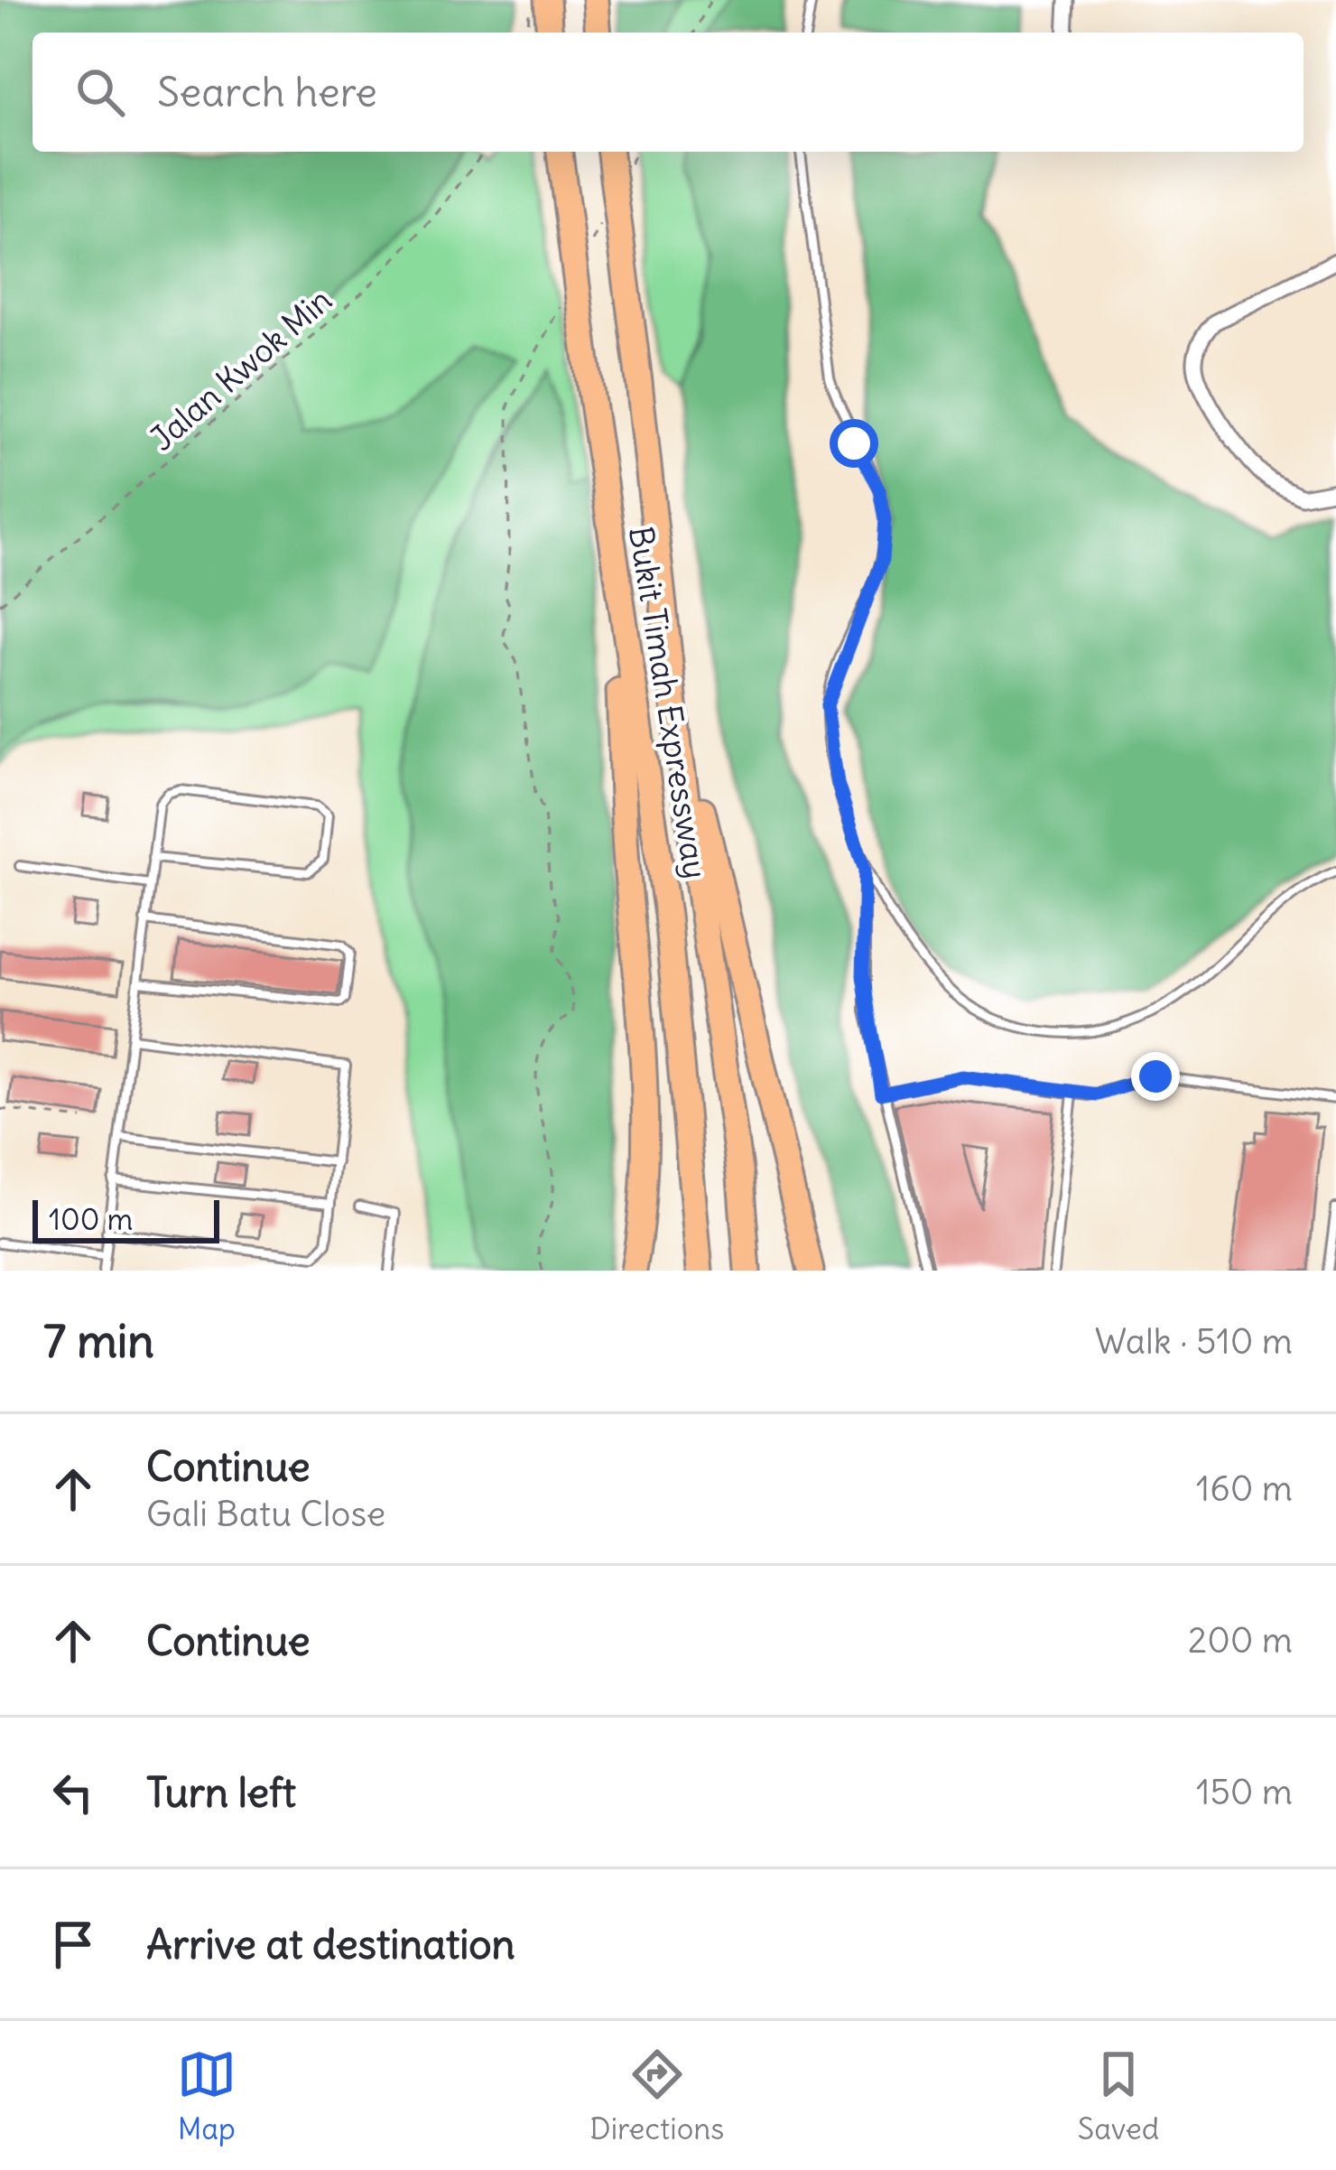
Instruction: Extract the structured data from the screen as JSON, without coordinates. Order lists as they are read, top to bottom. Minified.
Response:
{"streets":{"highway":["Bukit Timah Expressway"],"path":["Jalan Kwok Min"]},"scale_bar":"100 m","page":{"search":"Search here","scale":"100 m","heading":["7 min","Walk · 510 m"],"list":[["Continue","Gali Batu Close","160 m"],["Continue","200 m"],["Turn left","150 m"],"Arrive at destination"],"nav":["Map","Directions","Saved"]}}
